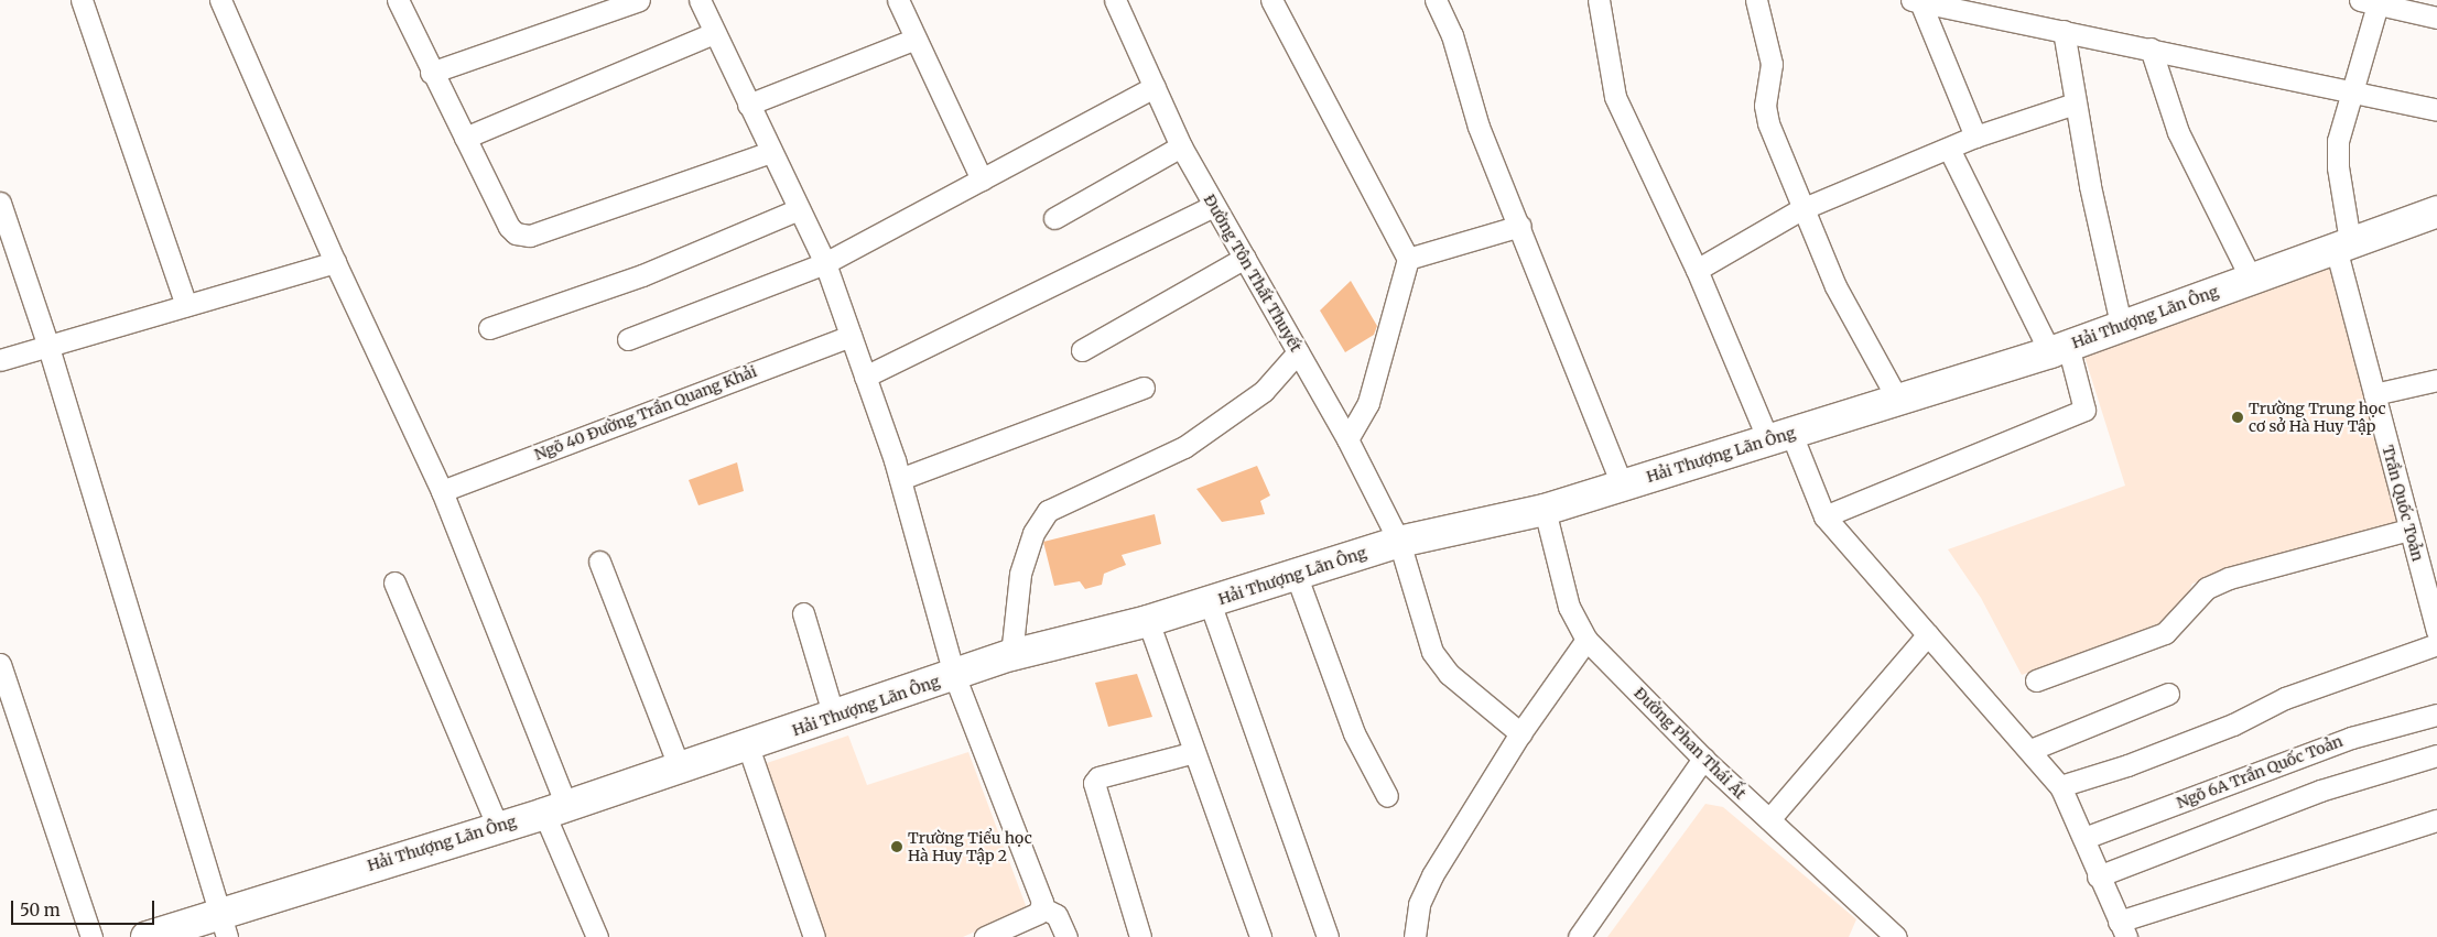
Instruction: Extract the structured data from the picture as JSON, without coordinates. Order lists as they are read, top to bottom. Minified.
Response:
{"streets":{"street":["Đường Tôn Thất Thuyết","Hải Thượng Lãn Ông","Ngõ 40 Đường Trần Quang Khải","Trần Quốc Toản","Đường Phan Thái Ất","Ngõ 6A Trần Quốc Toản"]},"crossings":[["Đường Tôn Thất Thuyết","Hải Thượng Lãn Ông"],["Hải Thượng Lãn Ông","Trần Quốc Toản"],["Hải Thượng Lãn Ông","Đường Phan Thái Ất"]],"places":["Trường Trung học cơ sở Hà Huy Tập","Trường Tiểu học Hà Huy Tập 2"],"scale_bar":"50 m"}
